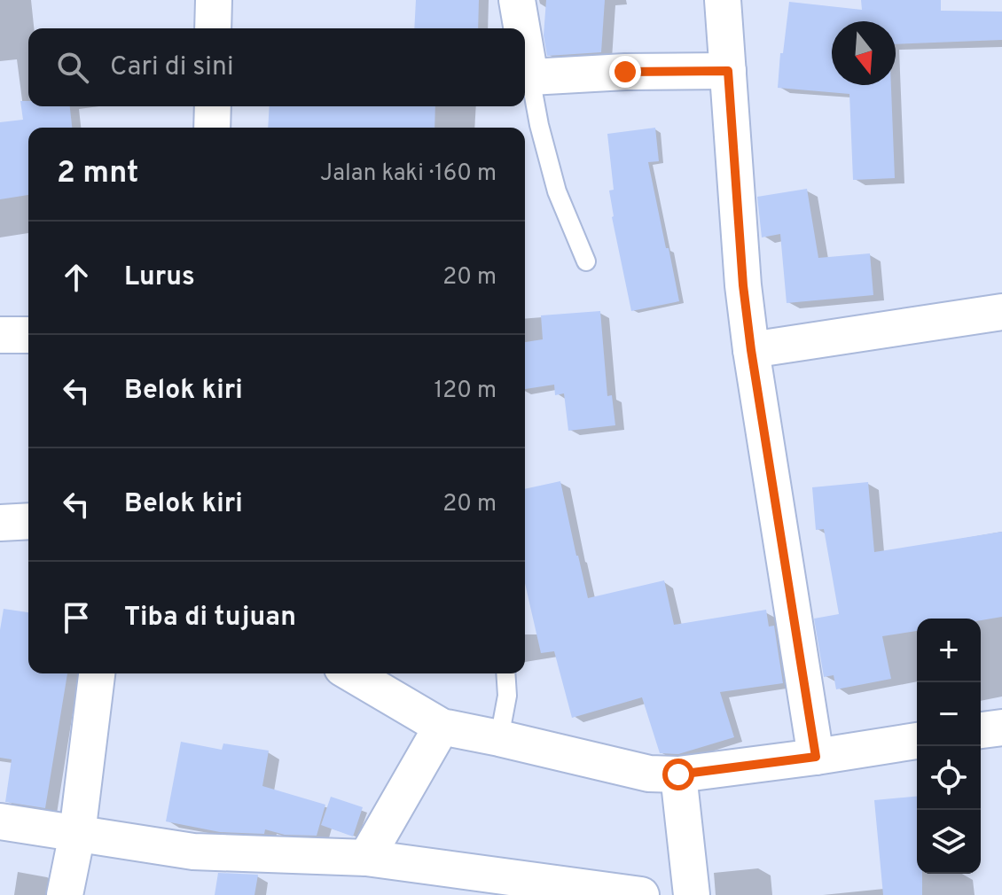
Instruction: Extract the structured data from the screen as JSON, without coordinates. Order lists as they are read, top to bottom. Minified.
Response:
{"north":"bottom","page":{"search":"Cari di sini","heading":["2 mnt","Jalan kaki · 160 m"],"list":[["Lurus","20 m"],["Belok kiri","120 m"],["Belok kiri","20 m"],"Tiba di tujuan"],"map_buttons":["+","−"]}}
